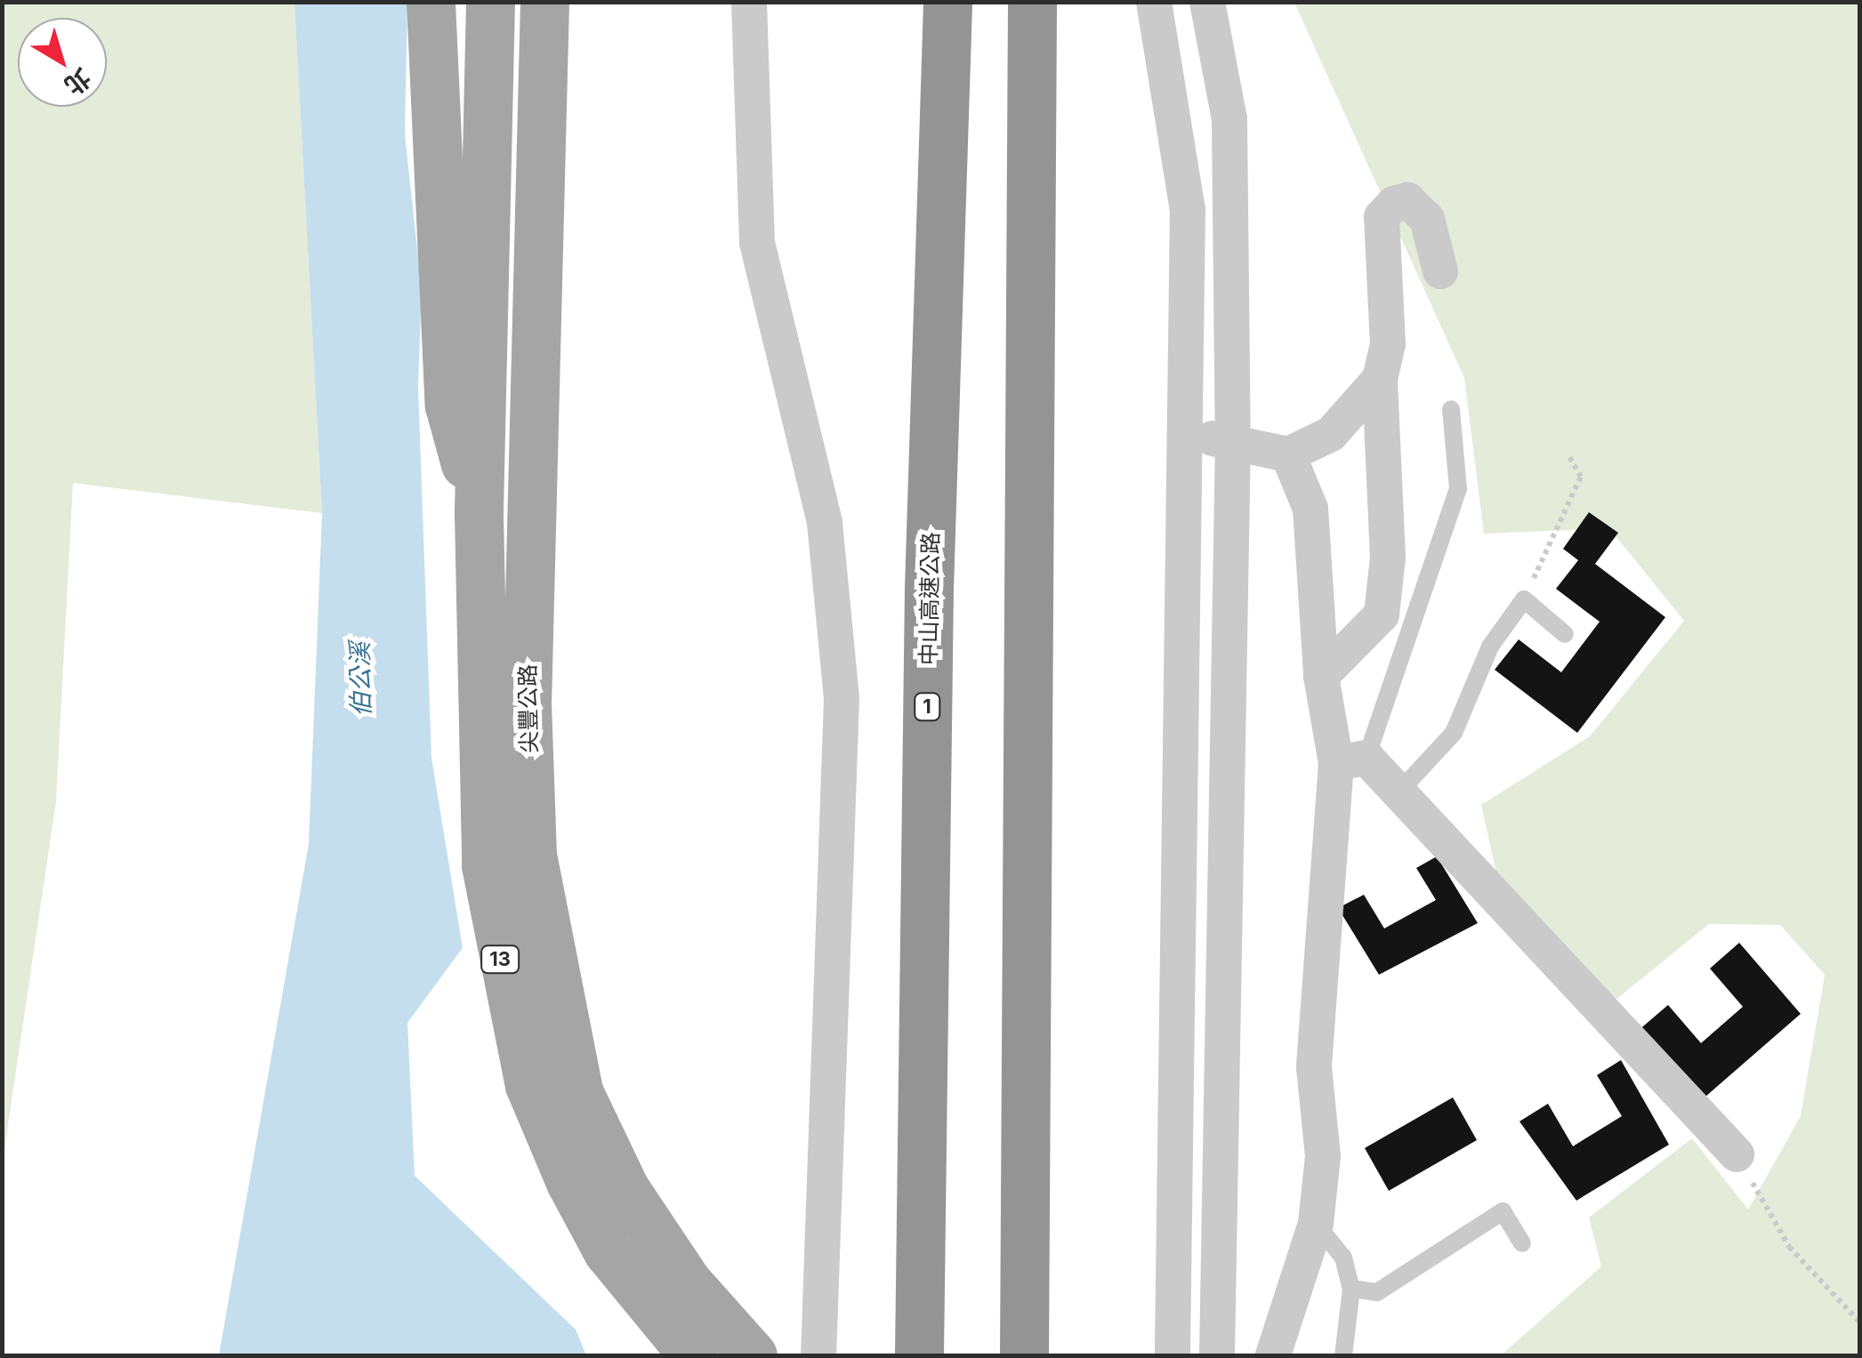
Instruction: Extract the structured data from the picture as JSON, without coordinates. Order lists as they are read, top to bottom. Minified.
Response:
{"streets":{"highway":["中山高速公路","1"],"main road":["尖豐公路","13"]},"water":["伯公溪"],"north":"bottom right"}
